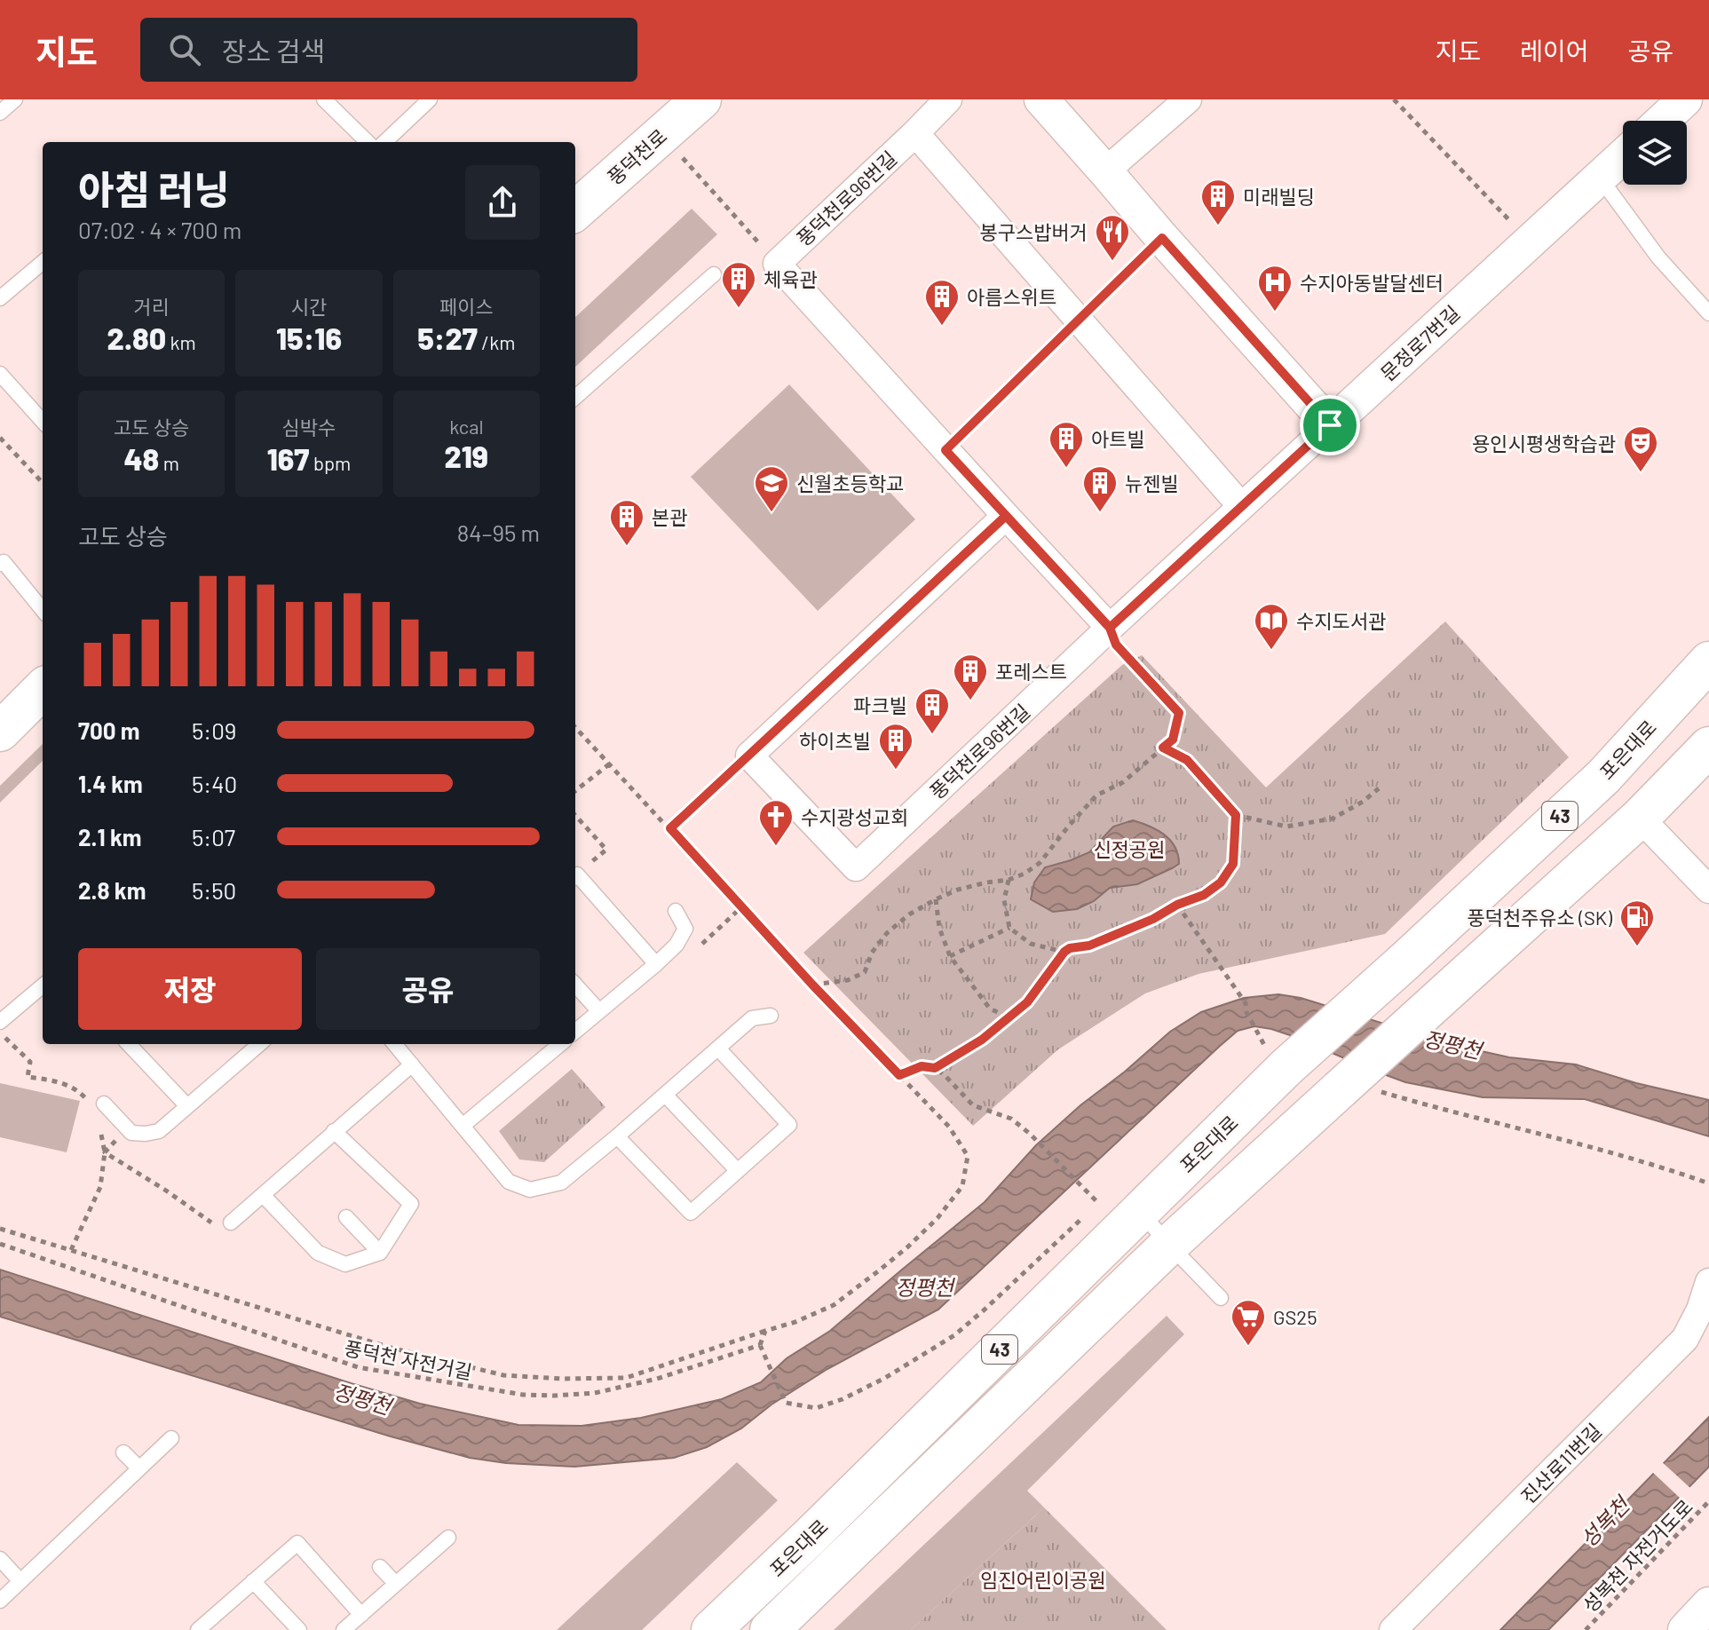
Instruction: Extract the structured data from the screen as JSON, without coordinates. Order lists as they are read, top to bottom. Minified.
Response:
{"streets":{"main road":["풍덕천로","포은대로","43"],"street":["풍덕천로96번길","문정로7번길","진산로11번길"],"path":["풍덕천 자전거길","성복천 자전거도로"]},"crossings":[["풍덕천로96번길","문정로7번길"],["포은대로","43"]],"water":["정평천","성복천"],"parks":["신정공원","임진어린이공원"],"places":{"building":["미래빌딩","체육관","아름스위트","아트빌","뉴젠빌","본관","포레스트","파크빌","하이츠빌"],"restaurant":["봉구스밥버거"],"hospital":["수지아동발달센터"],"theatre":["용인시평생학습관"],"school or university":["신월초등학교"],"library":["수지도서관"],"church":["수지광성교회"],"fuel station":["풍덕천주유소 (SK)"],"supermarket":["GS25"]},"page":{"header":"지도","search":"장소 검색","nav":["지도","레이어","공유"],"heading":["아침 러닝","07:02 · 4 × 700 m"],"stats":[["거리","2.80 km"],["시간","15:16"],["페이스","5:27 /km"],["고도 상승","48 m"],["심박수","167 bpm"],["kcal","219"]],"chart":["고도 상승","84–95 m"],"list":[{"name":"700 m","note":"5:09"},{"name":"1.4 km","note":"5:40"},{"name":"2.1 km","note":"5:07"},{"name":"2.8 km","note":"5:50"}],"buttons":["저장","공유"]}}
